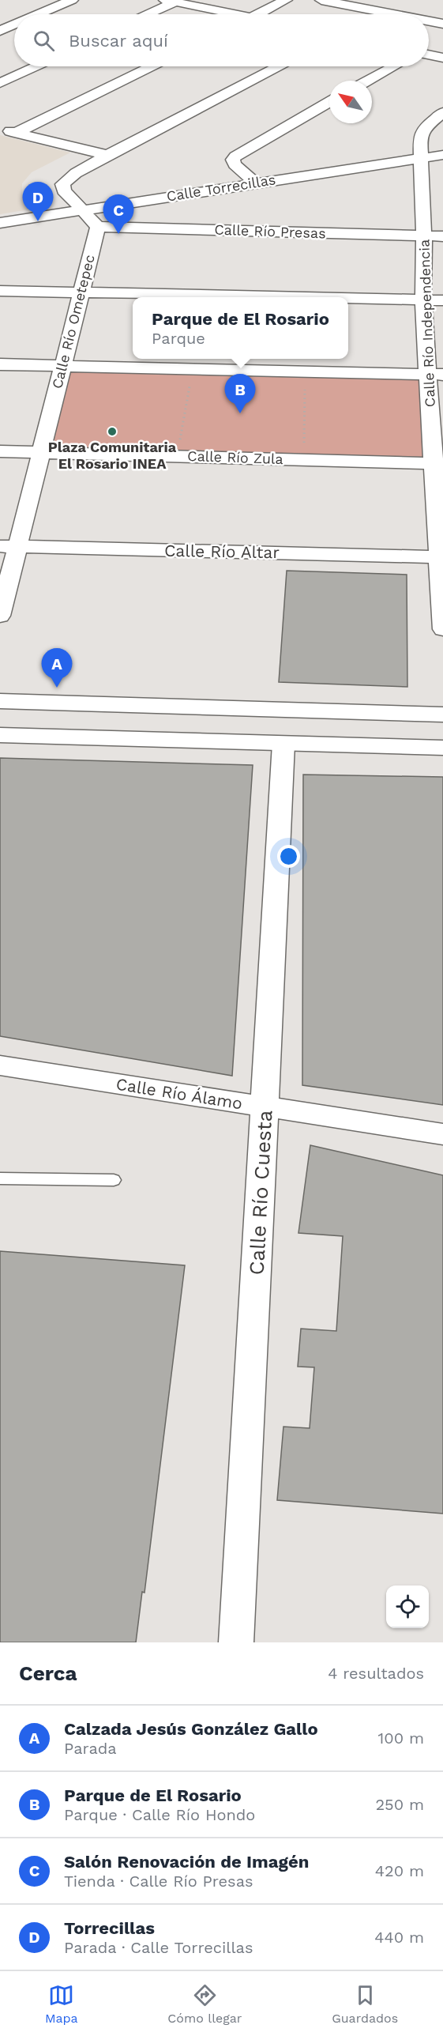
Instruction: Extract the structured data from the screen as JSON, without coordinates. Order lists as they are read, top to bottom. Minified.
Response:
{"streets":{"street":["Calle Torrecillas","Calle Río Presas","Calle Río Ometepec","Calle Río Independencia","Calle Río Zula","Calle Río Altar","Calle Río Álamo","Calle Río Cuesta"]},"crossings":[["Calle Torrecillas","Calle Río Independencia"],["Calle Río Presas","Calle Río Ometepec"],["Calle Río Presas","Calle Río Independencia"],["Calle Río Ometepec","Calle Río Zula"],["Calle Río Ometepec","Calle Río Altar"],["Calle Río Independencia","Calle Río Zula"],["Calle Río Independencia","Calle Río Altar"],["Calle Río Álamo","Calle Río Cuesta"]],"places":["Plaza Comunitaria El Rosario INEA"],"north":"top left","page":{"search":"Buscar aquí","pins":["D","C","B","A"],"popup":["Parque de El Rosario","Parque"],"heading":["Cerca","4 resultados"],"list":[{"mark":"A","name":"Calzada Jesús González Gallo","note":"Parada","value":"100 m"},{"mark":"B","name":"Parque de El Rosario","note":"Parque · Calle Río Hondo","value":"250 m"},{"mark":"C","name":"Salón Renovación de Imagén","note":"Tienda · Calle Río Presas","value":"420 m"},{"mark":"D","name":"Torrecillas","note":"Parada · Calle Torrecillas","value":"440 m"}],"nav":["Mapa","Cómo llegar","Guardados"]}}
